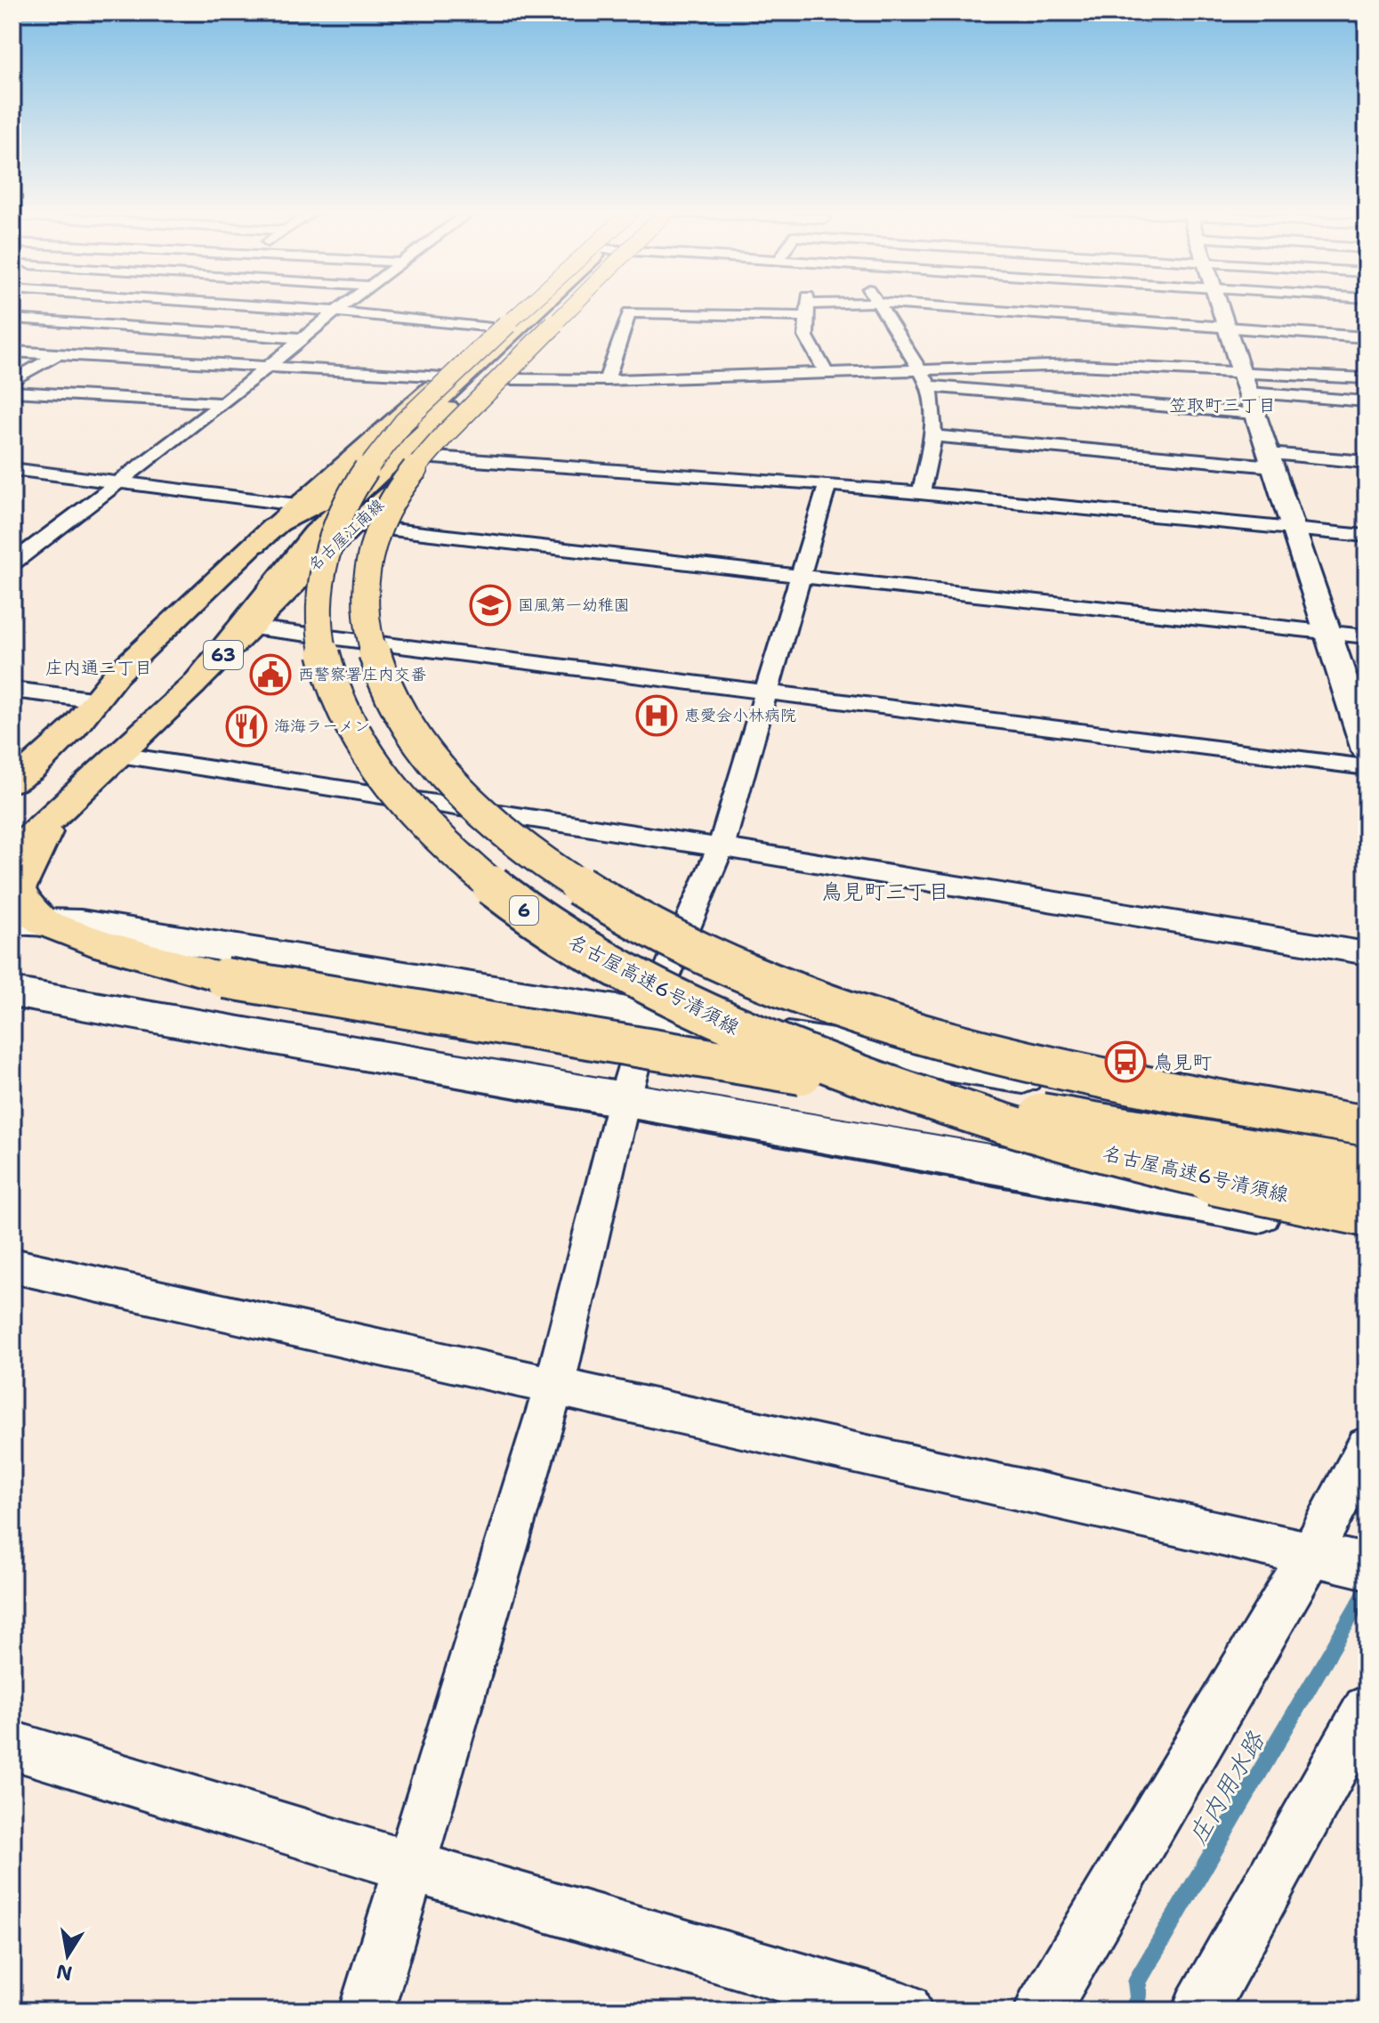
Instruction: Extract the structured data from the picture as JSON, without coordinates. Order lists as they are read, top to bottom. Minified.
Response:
{"streets":{"main road":["名古屋江南線","63","6","名古屋高速6号清須線"]},"districts":["笠取町三丁目","庄内通二丁目","鳥見町三丁目"],"water":["庄内用水路"],"places":{"school or university":["国風第一幼稚園"],"public building":["西警察署庄内交番"],"hospital":["恵愛会小林病院"],"restaurant":["海海ラーメン"],"bus stop":["鳥見町"]},"north":"bottom"}
